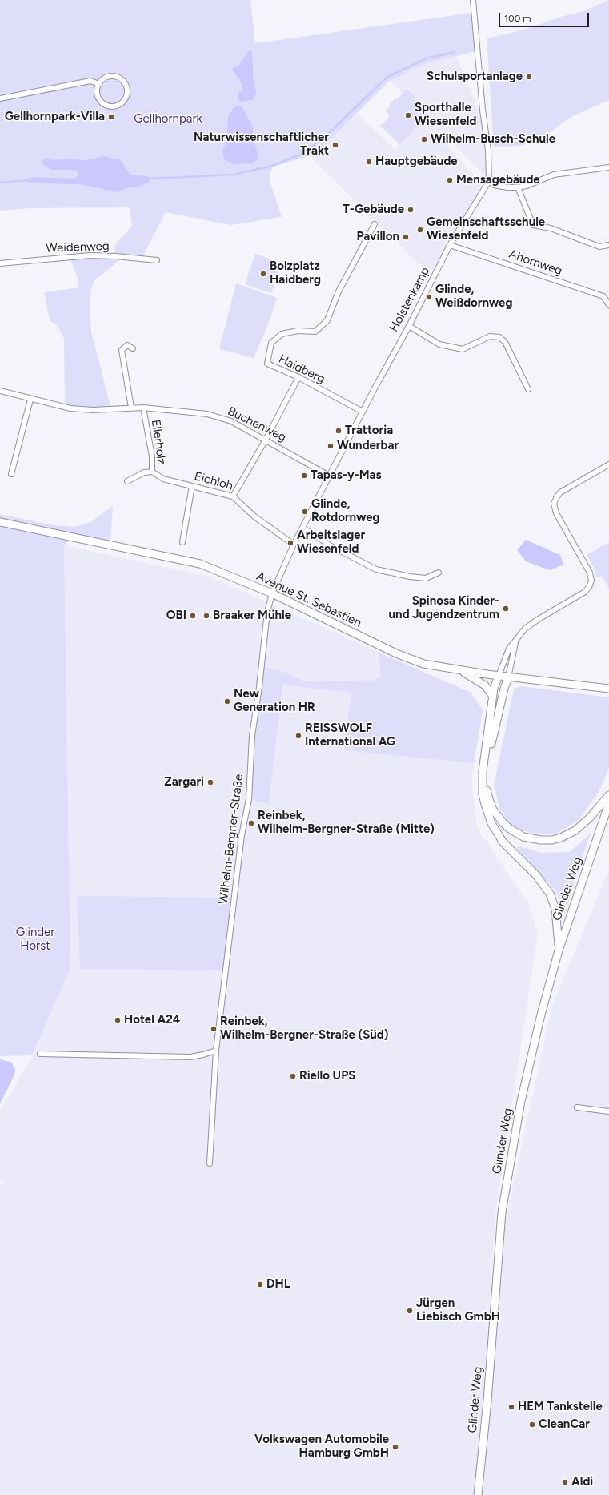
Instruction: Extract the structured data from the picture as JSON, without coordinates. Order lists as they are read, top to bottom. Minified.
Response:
{"streets":{"main road":["Avenue St. Sebastien","Glinder Weg"],"street":["Weidenweg","Ahornweg","Holstenkamp","Haidberg","Buchenweg","Ellerholz","Eichloh","Wilhelm-Bergner-Straße"]},"crossings":[["Ahornweg","Holstenkamp"],["Holstenkamp","Haidberg"],["Holstenkamp","Buchenweg"],["Holstenkamp","Eichloh"],["Holstenkamp","Avenue St. Sebastien"],["Holstenkamp","Wilhelm-Bergner-Straße"],["Buchenweg","Ellerholz"],["Ellerholz","Eichloh"],["Avenue St. Sebastien","Wilhelm-Bergner-Straße"]],"parks":["Gellhornpark","Glinder Horst"],"places":["Schulsportanlage","Sporthalle Wiesenfeld","Gellhornpark-Villa","Wilhelm-Busch-Schule","Naturwissenschaftlicher Trakt","Hauptgebäude","Mensagebäude","T-Gebäude","Gemeinschaftsschule Wiesenfeld","Pavillon","Bolzplatz Haidberg","Glinde, Weißdornweg","Trattoria","Wunderbar","Tapas-y-Mas","Glinde, Rotdornweg","Arbeitslager Wiesenfeld","Spinosa Kinder- und Jugendzentrum","OBI","Braaker Mühle","New Generation HR","REISSWOLF International AG","Zargari","Reinbek, Wilhelm-Bergner-Straße (Mitte)","Hotel A24","Reinbek, Wilhelm-Bergner-Straße (Süd)","Riello UPS","DHL","Jürgen Liebisch GmbH","HEM Tankstelle","CleanCar","Volkswagen Automobile Hamburg GmbH","Aldi"],"scale_bar":"100 m"}
